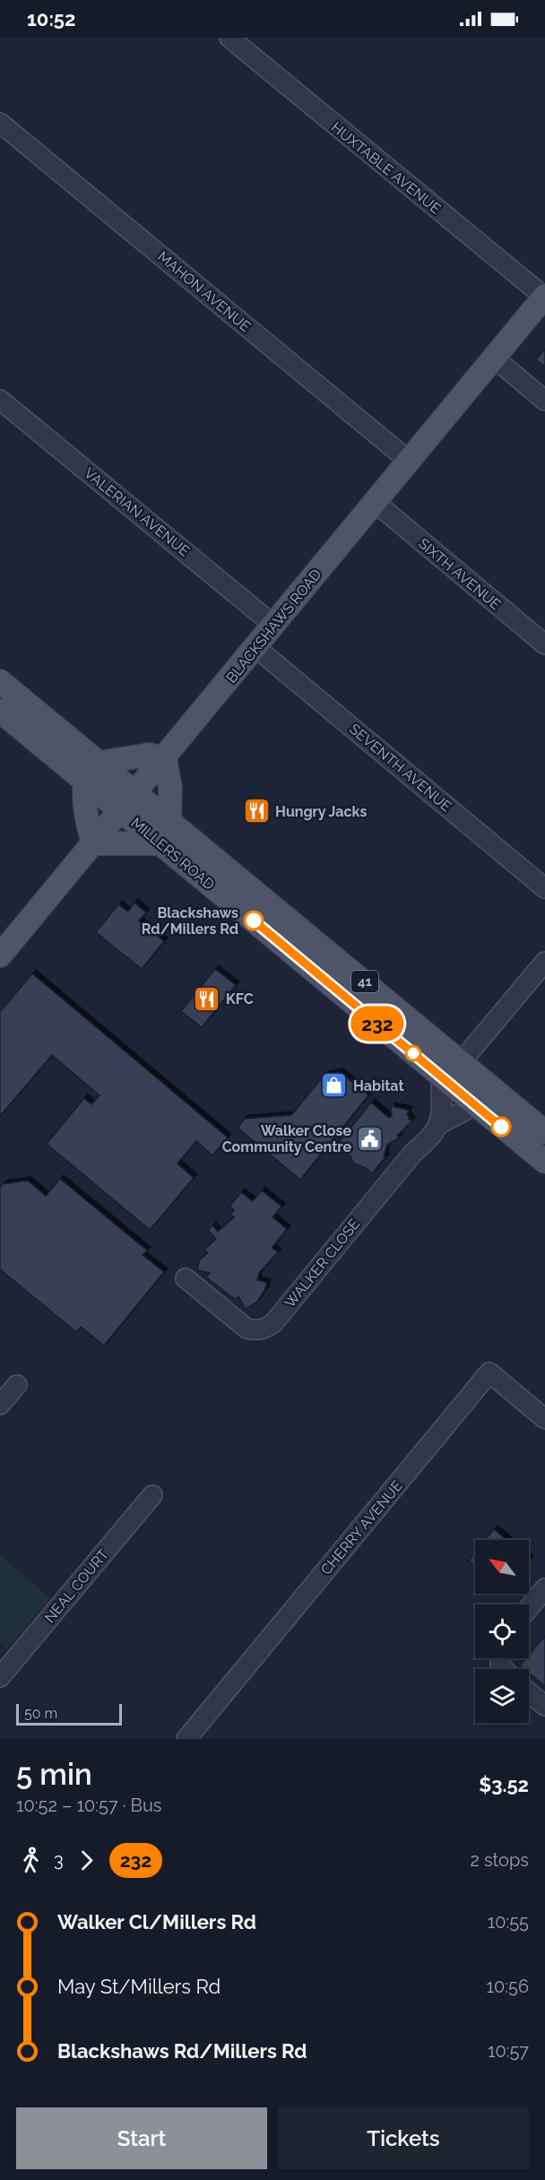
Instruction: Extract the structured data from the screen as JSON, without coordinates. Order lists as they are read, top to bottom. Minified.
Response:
{"streets":{"main road":["BLACKSHAWS ROAD","MILLERS ROAD","41"],"street":["HUXTABLE AVENUE","MAHON AVENUE","VALERIAN AVENUE","SIXTH AVENUE","SEVENTH AVENUE","WALKER CLOSE","CHERRY AVENUE","NEAL COURT"]},"crossings":[["HUXTABLE AVENUE","BLACKSHAWS ROAD"],["MAHON AVENUE","BLACKSHAWS ROAD"],["VALERIAN AVENUE","BLACKSHAWS ROAD"],["SIXTH AVENUE","BLACKSHAWS ROAD"],["BLACKSHAWS ROAD","SEVENTH AVENUE"],["BLACKSHAWS ROAD","MILLERS ROAD"],["MILLERS ROAD","WALKER CLOSE"]],"places":{"restaurant":["Hungry Jacks","KFC"],"other":["Blackshaws Rd/Millers Rd"],"shop":["Habitat"],"public building":["Walker Close Community Centre"]},"lines":["bus line 232"],"scale_bar":"50 m","north":"top left","page":{"status":"10:52","on_map":"232","scale":"50 m","heading":["5 min","10:52 – 10:57 · Bus","$3.52"],"legs":["3","232","2 stops"],"list":[{"name":"Walker Cl/Millers Rd","value":"10:55"},{"name":"May St/Millers Rd","value":"10:56"},{"name":"Blackshaws Rd/Millers Rd","value":"10:57"}],"buttons":["Start","Tickets"]}}
